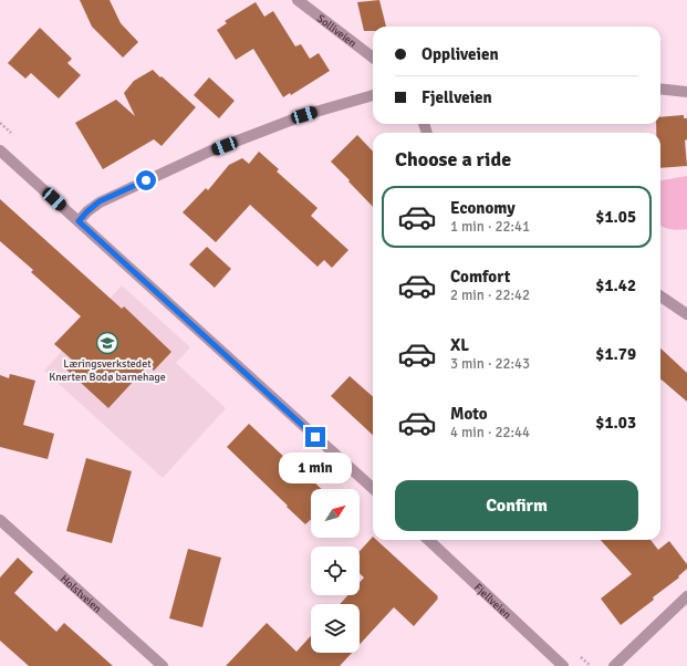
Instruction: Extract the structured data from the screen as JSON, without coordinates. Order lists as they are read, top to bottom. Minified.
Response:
{"streets":{"street":["Solliveien","Holstveien","Fjellveien"]},"places":{"school or university":["Læringsverkstedet Knerten Bodø barnehage"]},"north":"top right","page":{"banner":["Oppliveien","Fjellveien"],"heading":"Choose a ride","list":[{"name":"Economy","note":"1 min · 22:41","value":"$1.05"},{"name":"Comfort","note":"2 min · 22:42","value":"$1.42"},{"name":"XL","note":"3 min · 22:43","value":"$1.79"},{"name":"Moto","note":"4 min · 22:44","value":"$1.03"}],"bubble":"1 min","buttons":"Confirm"}}
